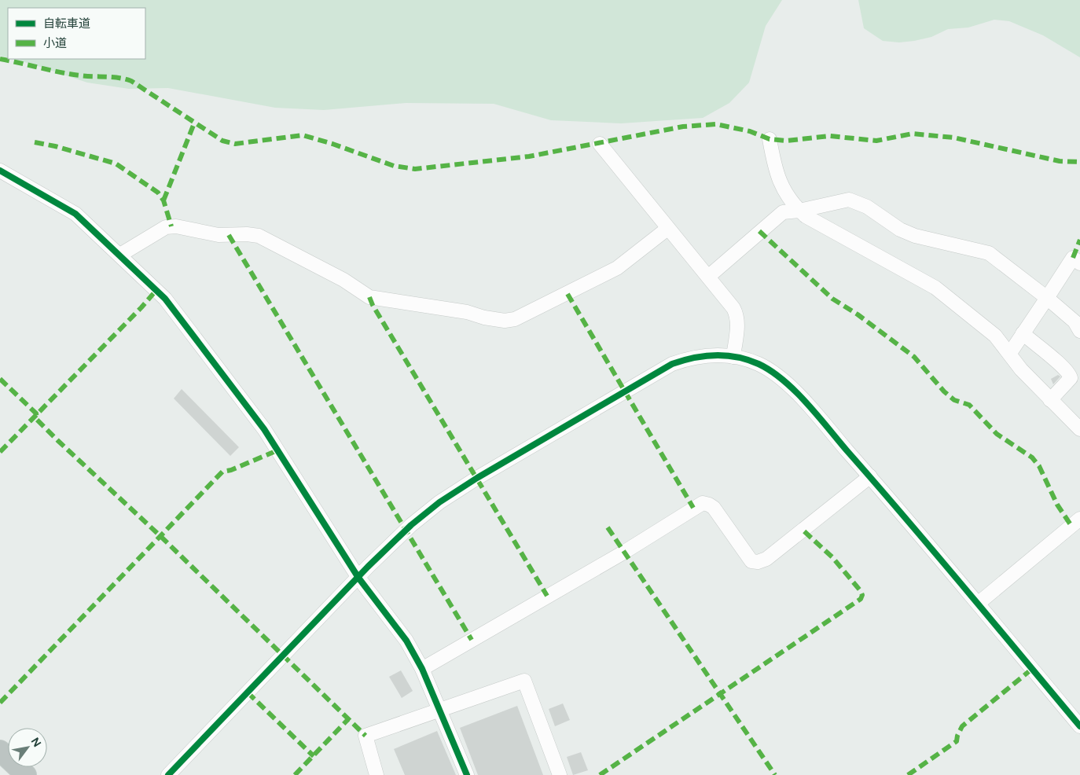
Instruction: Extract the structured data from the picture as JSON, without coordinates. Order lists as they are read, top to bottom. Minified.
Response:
{"legend":["自転車道","小道"],"north":"top right"}
